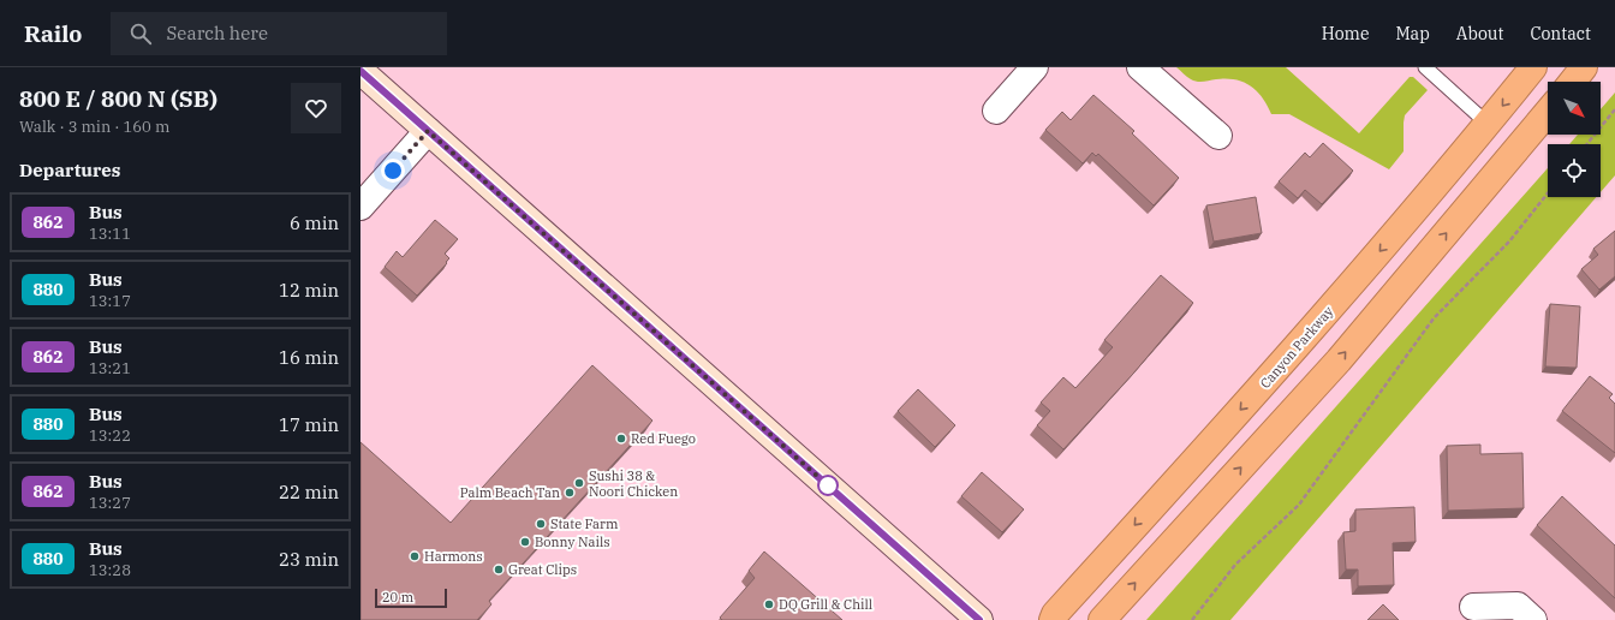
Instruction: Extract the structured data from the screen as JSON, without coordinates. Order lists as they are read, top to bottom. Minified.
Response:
{"streets":{"highway":["Canyon Parkway"]},"places":["Red Fuego","Sushi 38 & Noori Chicken","Palm Beach Tan","State Farm","Bonny Nails","Harmons","Great Clips","DQ Grill & Chill"],"lines":["bus line 862"],"scale_bar":"20 m","north":"bottom right","page":{"header":"Railo","search":"Search here","nav":["Home","Map","About","Contact"],"heading":[["800 E / 800 N (SB)","Walk · 3 min · 160 m"],"Departures"],"list":[{"mark":"862","name":"Bus","note":"13:11","value":"6 min"},{"mark":"880","name":"Bus","note":"13:17","value":"12 min"},{"mark":"862","name":"Bus","note":"13:21","value":"16 min"},{"mark":"880","name":"Bus","note":"13:22","value":"17 min"},{"mark":"862","name":"Bus","note":"13:27","value":"22 min"},{"mark":"880","name":"Bus","note":"13:28","value":"23 min"}],"scale":"20 m"}}
